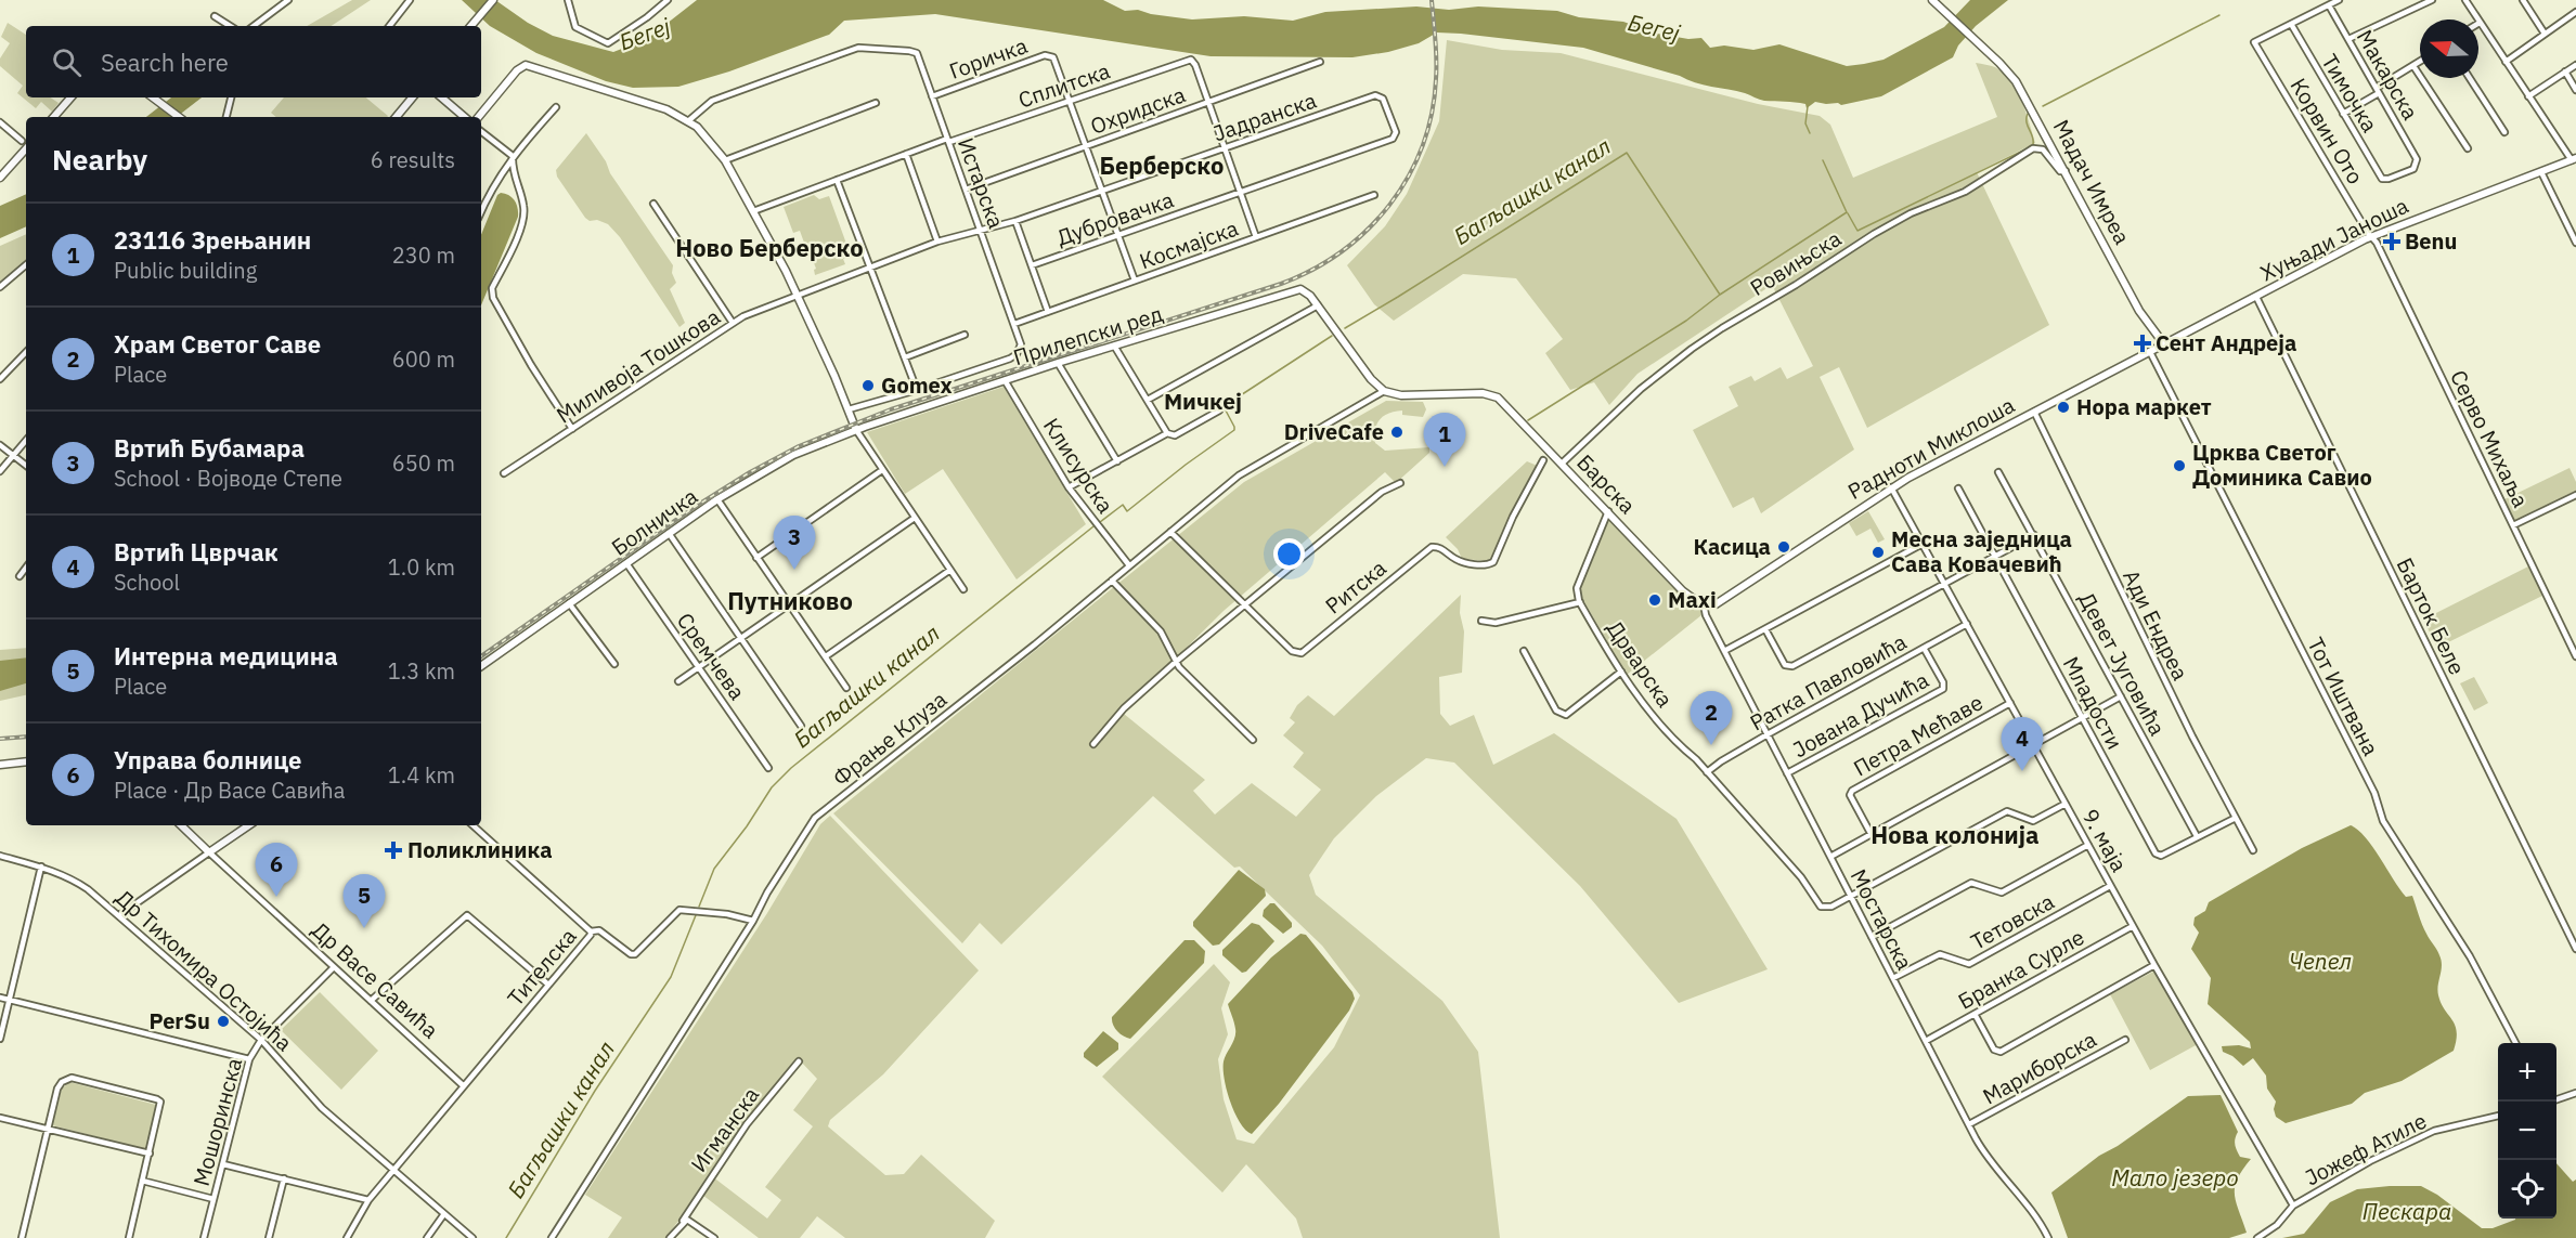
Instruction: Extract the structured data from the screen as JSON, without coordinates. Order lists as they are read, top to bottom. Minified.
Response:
{"streets":{"street":["Горичка","Макарска","Сплитска","Тимочка","Охридска","Јадранска","Корвин Ото","Мадач Имреа","Истарска","Дубровачка","Хуњади Јаноша","Космајска","Ровињска","Прилепски ред","Миливоја Тошкова","Серво Михаља","Радноти Миклоша","Клисурска","Барска","Болничка","Ритска","Барток Беле","Ади Ендреа","Сремчева","Дрварска","Девет Југовића","Ратка Павловића","Тот Иштвана","Младости","Јована Дучића","Петра Мећаве","Фрање Клуза","9. маја","Мостарска","Тетовска","Тителска","Бранка Сурле","Др Тихомира Остојића","Др Васе Савића","Мариборска","Мошоринска","Игманска","Јожеф Атиле"]},"crossings":[["Горичка","Сплитска"],["Горичка","Истарска"],["Макарска","Тимочка"],["Сплитска","Охридска"],["Сплитска","Истарска"],["Тимочка","Корвин Ото"],["Охридска","Истарска"],["Јадранска","Истарска"],["Јадранска","Дубровачка"],["Јадранска","Миливоја Тошкова"],["Корвин Ото","Хуњади Јаноша"],["Корвин Ото","Серво Михаља"],["Мадач Имреа","Хуњади Јаноша"],["Мадач Имреа","Ровињска"],["Истарска","Космајска"],["Хуњади Јаноша","Серво Михаља"],["Хуњади Јаноша","Радноти Миклоша"],["Хуњади Јаноша","Барток Беле"],["Хуњади Јаноша","Тот Иштвана"],["Ровињска","Барска"],["Прилепски ред","Клисурска"],["Прилепски ред","Болничка"],["Радноти Миклоша","Барска"],["Радноти Миклоша","Ади Ендреа"],["Радноти Миклоша","Тот Иштвана"],["Радноти Миклоша","9. маја"],["Радноти Миклоша","Мостарска"],["Клисурска","Фрање Клуза"],["Барска","Фрање Клуза"],["Барска","Мостарска"],["Болничка","Сремчева"],["Ритска","Фрање Клуза"],["Ади Ендреа","Младости"],["Дрварска","Ратка Павловића"],["Дрварска","Мостарска"],["Девет Југовића","Младости"],["Ратка Павловића","Јована Дучића"],["Ратка Павловића","9. маја"],["Ратка Павловића","Мостарска"],["Јована Дучића","Мостарска"],["Петра Мећаве","9. маја"],["Фрање Клуза","Тителска"],["9. маја","Тетовска"],["9. маја","Бранка Сурле"],["9. маја","Јожеф Атиле"],["Мостарска","Тетовска"],["Мостарска","Бранка Сурле"],["Мостарска","Мариборска"],["Тителска","Др Тихомира Остојића"],["Тителска","Др Васе Савића"],["Др Тихомира Остојића","Мошоринска"],["Др Васе Савића","Мошоринска"]],"districts":["Берберско","Ново Берберско","Мичкеј","Путниково","Нова колонија"],"water":["Бегеј","Багљашки канал","Чепел","Мало језеро","Пескара"],"places":{"health":["Benu","Сент Андреја","Поликлиника"],"other":["Gomex","Нора маркет","DriveCafe","Црква Светог Доминика Савио","Касица","Месна заједница Сава Ковачевић","Maxi","PerSu"]},"north":"left","page":{"search":"Search here","heading":["Nearby","6 results"],"list":[{"mark":"1","name":"23116 Зрењанин","note":"Public building","value":"230 m"},{"mark":"2","name":"Храм Светог Саве","note":"Place","value":"600 m"},{"mark":"3","name":"Вртић Бубамара","note":"School · Војводе Степе","value":"650 m"},{"mark":"4","name":"Вртић Цврчак","note":"School","value":"1.0 km"},{"mark":"5","name":"Интерна медицина","note":"Place","value":"1.3 km"},{"mark":"6","name":"Управа болнице","note":"Place · Др Васе Савића","value":"1.4 km"}],"pins":["1","3","2","4","6","5"],"map_buttons":["+","−"]}}
